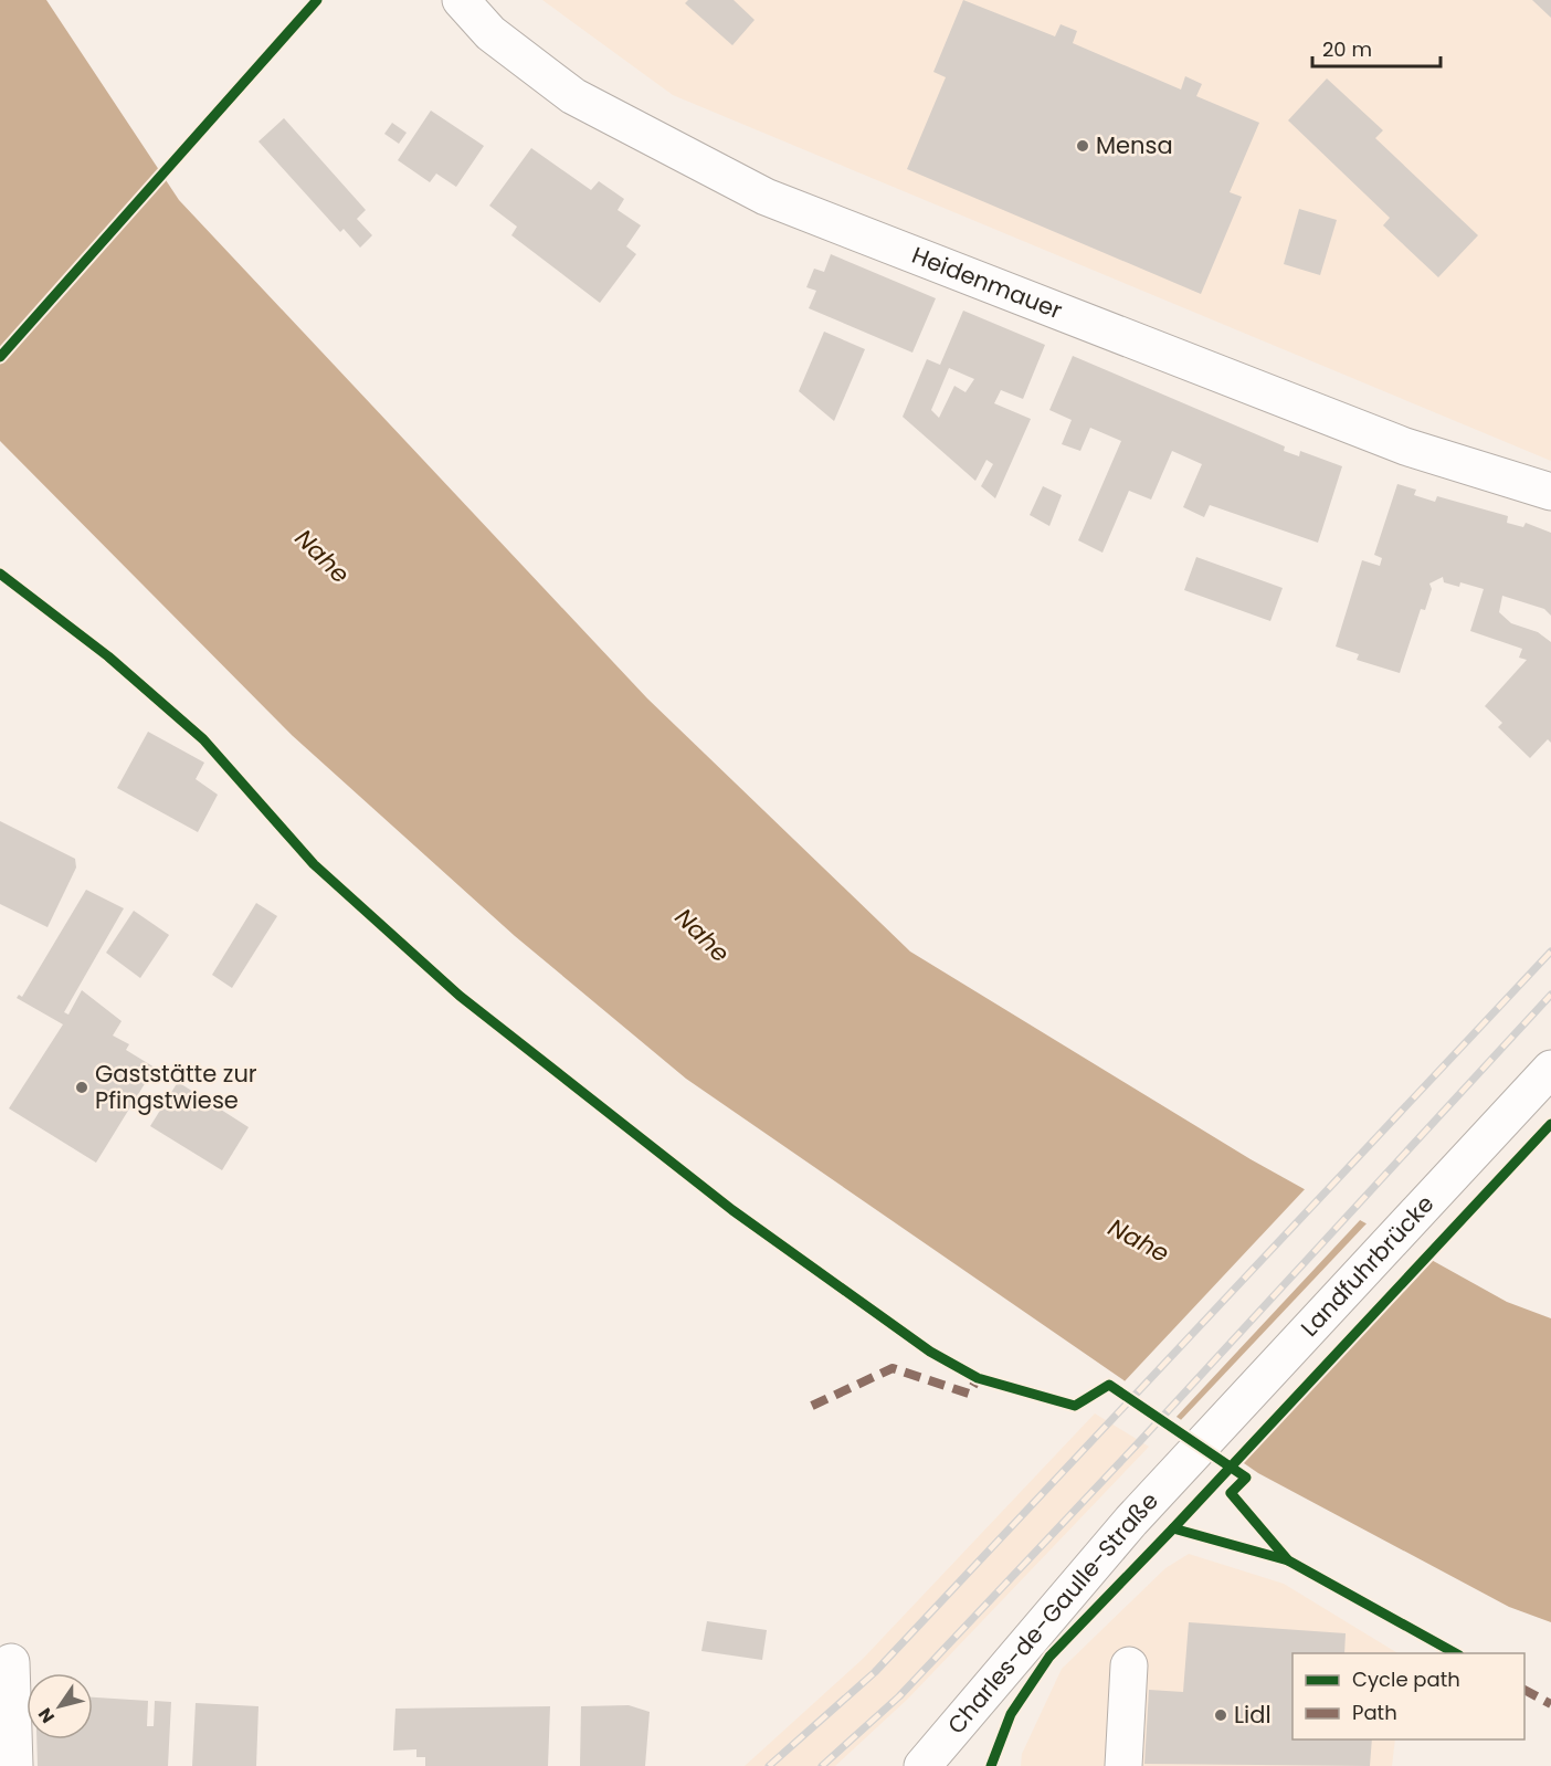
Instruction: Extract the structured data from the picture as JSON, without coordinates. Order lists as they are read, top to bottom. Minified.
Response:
{"streets":{"street":["Heidenmauer","Landfuhrbrücke","Charles-de-Gaulle-Straße"]},"crossings":[["Landfuhrbrücke","Charles-de-Gaulle-Straße"]],"water":["Nahe"],"places":["Mensa","Gaststätte zur Pfingstwiese","Lidl"],"legend":["Cycle path","Path"],"scale_bar":"20 m","north":"bottom left"}
